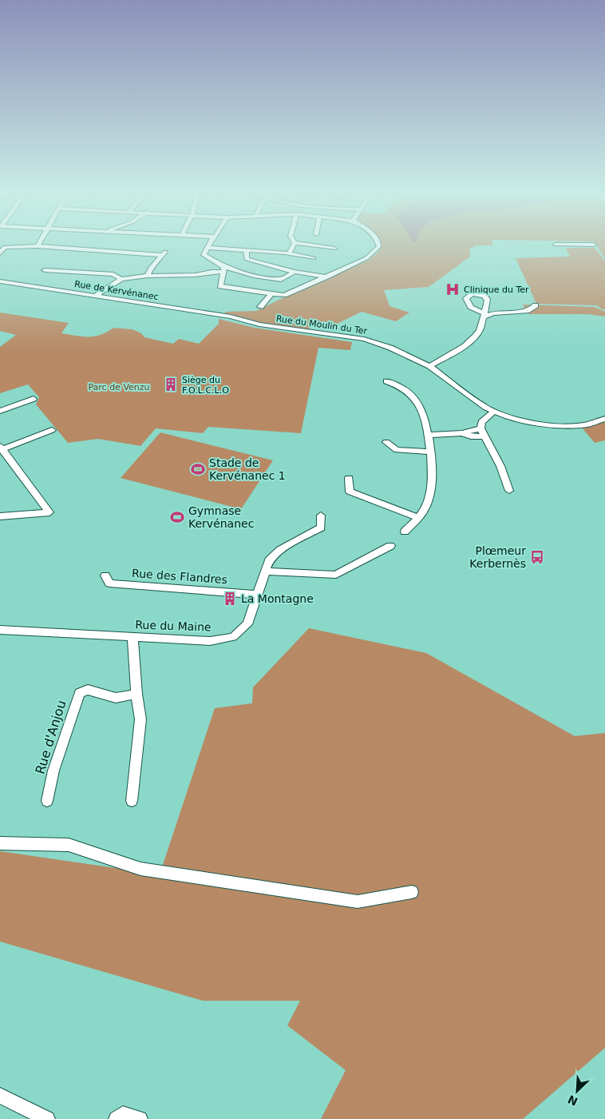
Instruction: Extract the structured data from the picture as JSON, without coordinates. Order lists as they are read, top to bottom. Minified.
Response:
{"streets":{"street":["Rue de Kervénanec","Rue du Moulin du Ter","Rue des Flandres","Rue du Maine","Rue d'Anjou"]},"crossings":[["Rue de Kervénanec","Rue du Moulin du Ter"],["Rue des Flandres","Rue du Maine"]],"parks":["Parc de Venzu"],"places":{"hospital":["Clinique du Ter"],"building":["Siège du F.O.L.C.L.O","La Montagne"],"sports":["Stade de Kervénanec 1","Gymnase Kervénanec"],"bus stop":["Plœmeur Kerbernès"]},"north":"bottom left"}
